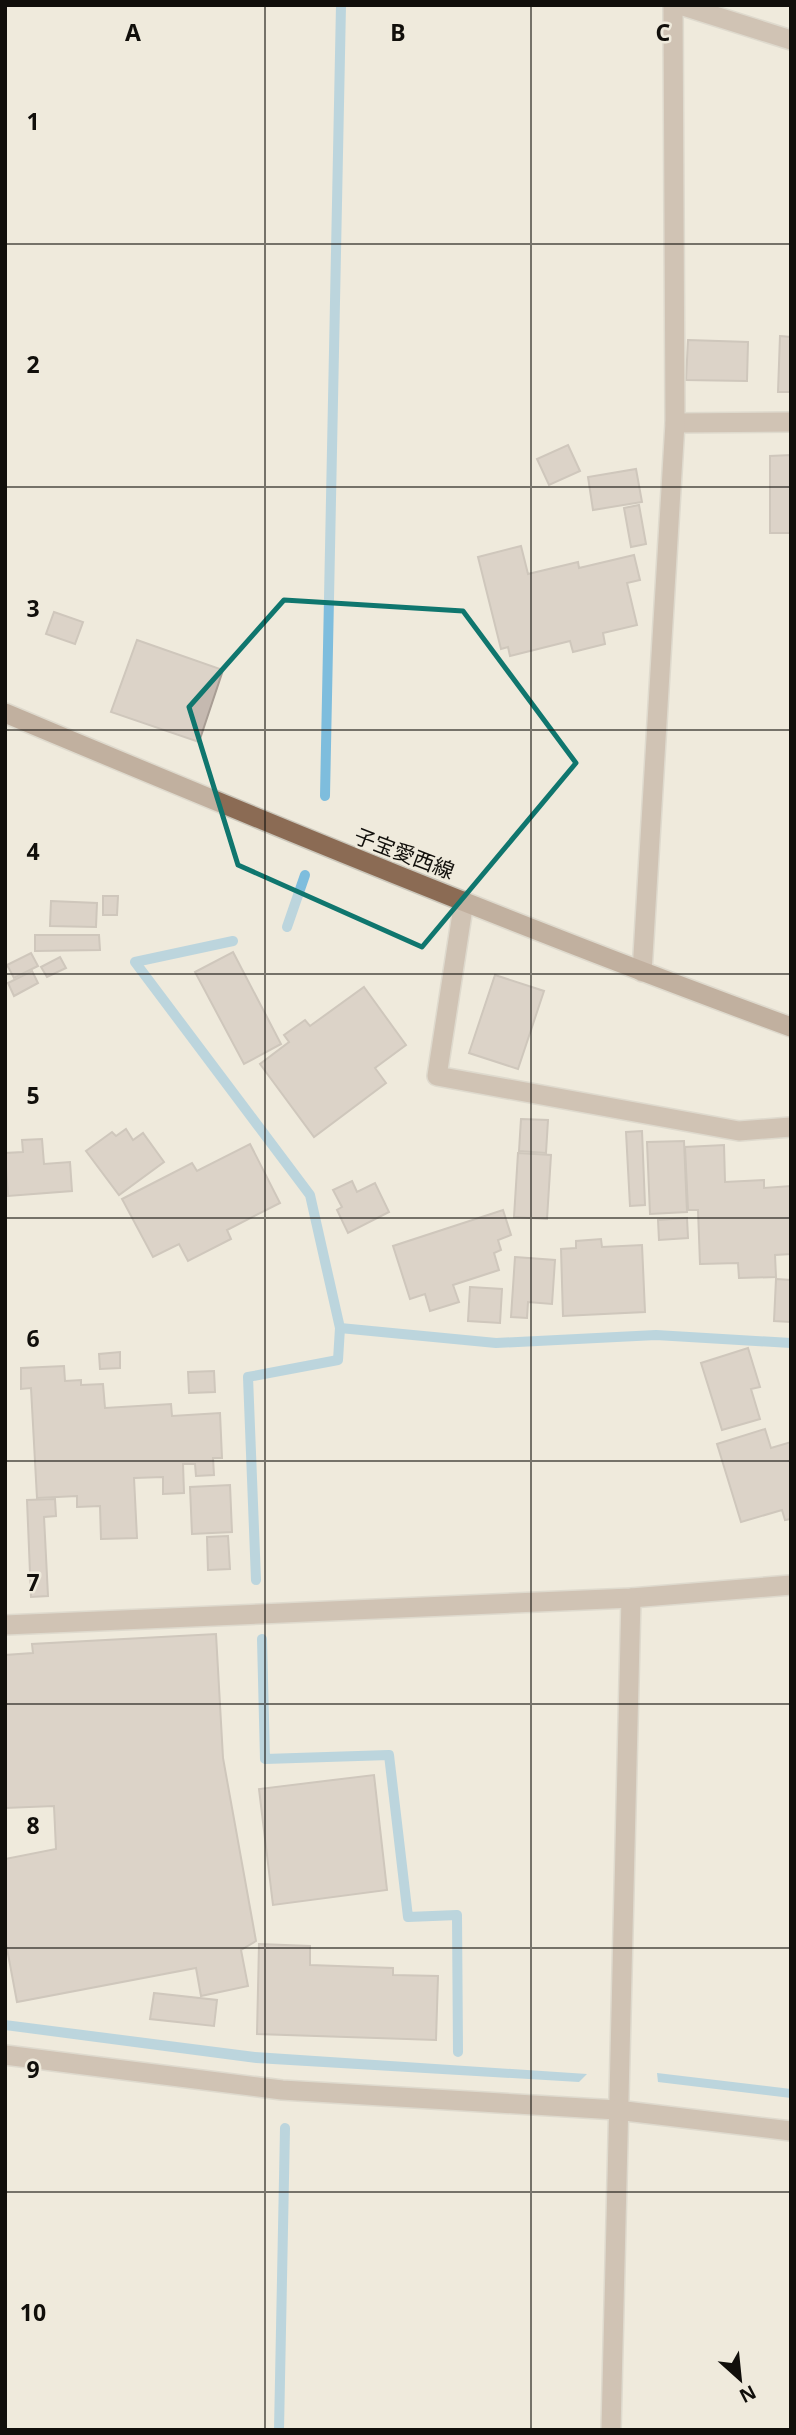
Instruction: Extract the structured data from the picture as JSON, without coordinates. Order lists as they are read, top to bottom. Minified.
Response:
{"streets":{"main road":["子宝愛西線"]},"north":"bottom right","grid":{"columns":["A","B","C"],"rows":["1","2","3","4","5","6","7","8","9","10"]}}
